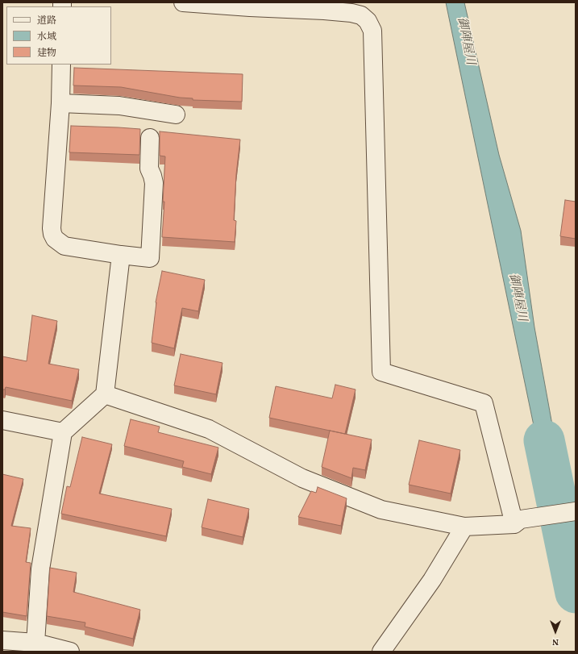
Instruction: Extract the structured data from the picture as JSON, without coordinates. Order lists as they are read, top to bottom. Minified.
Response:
{"water":["御陣屋川"],"legend":["道路","水域","建物"],"north":"bottom"}
